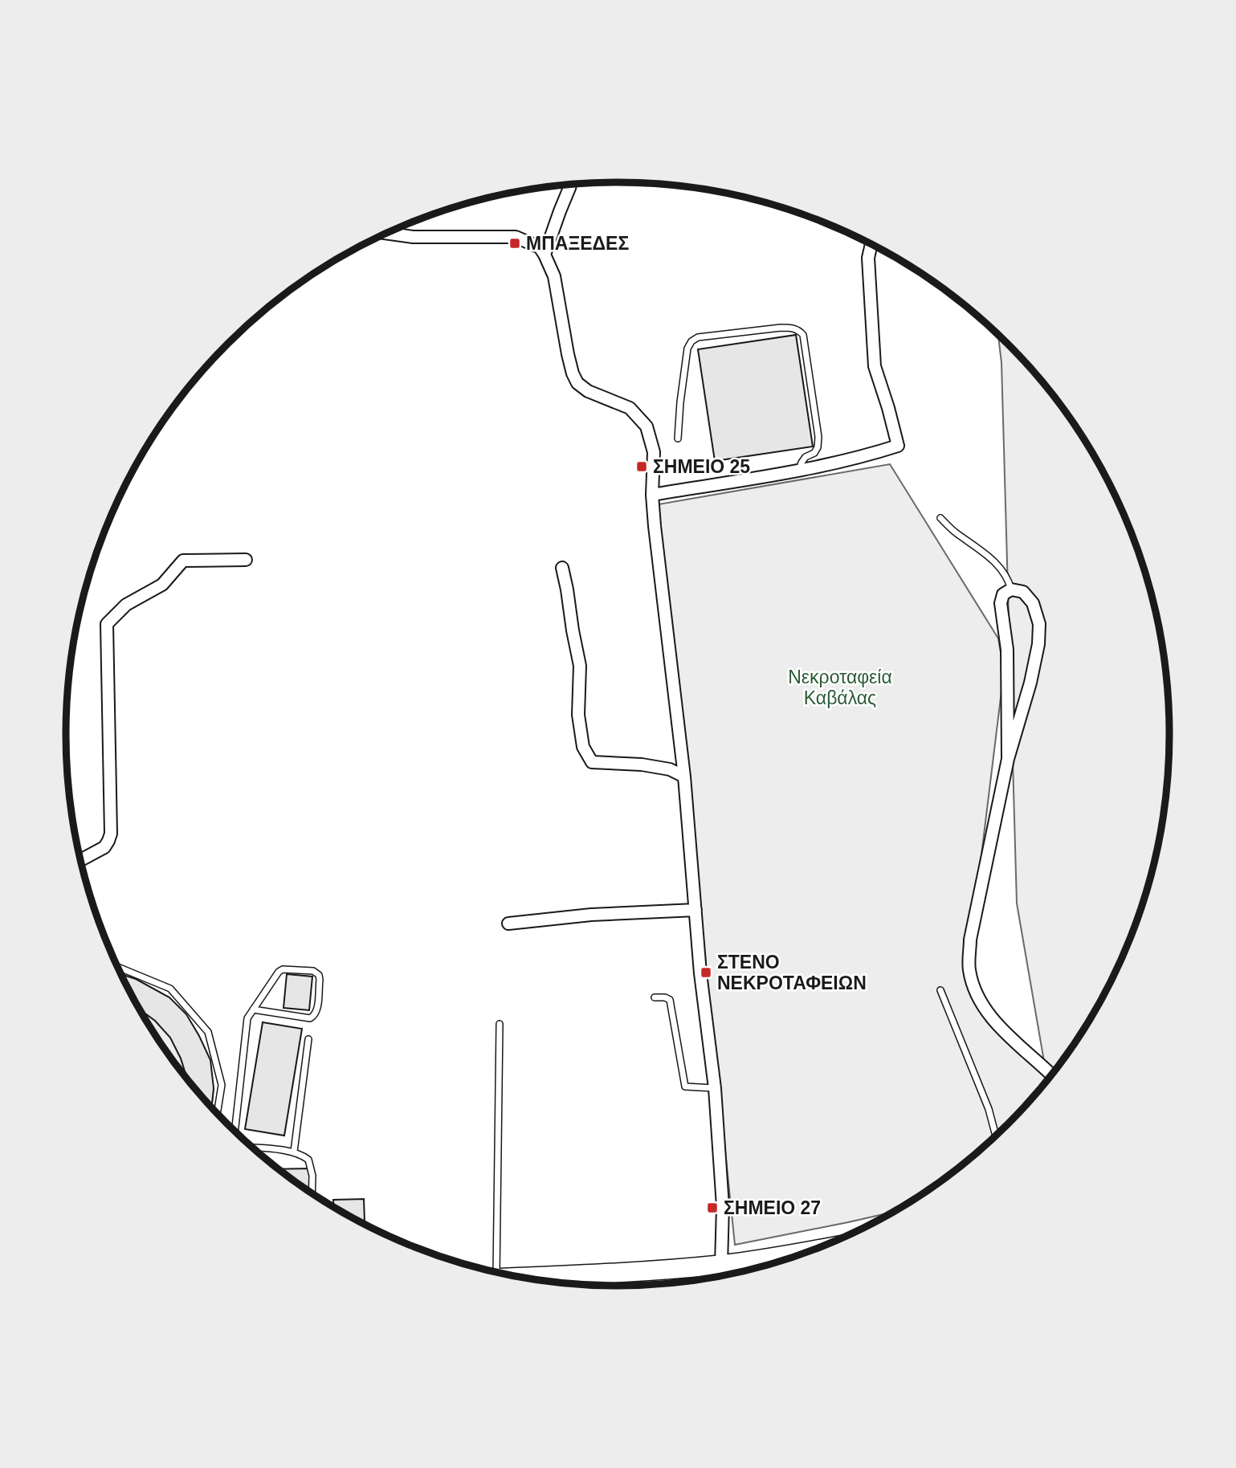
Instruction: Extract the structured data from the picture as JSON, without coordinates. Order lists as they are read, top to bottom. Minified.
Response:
{"parks":["Νεκροταφεία Καβάλας"],"places":{"transit":["ΜΠΑΞΕΔΕΣ","ΣΗΜΕΙΟ 25","ΣΤΕΝΟ ΝΕΚΡΟΤΑΦΕΙΩΝ","ΣΗΜΕΙΟ 27"]}}
